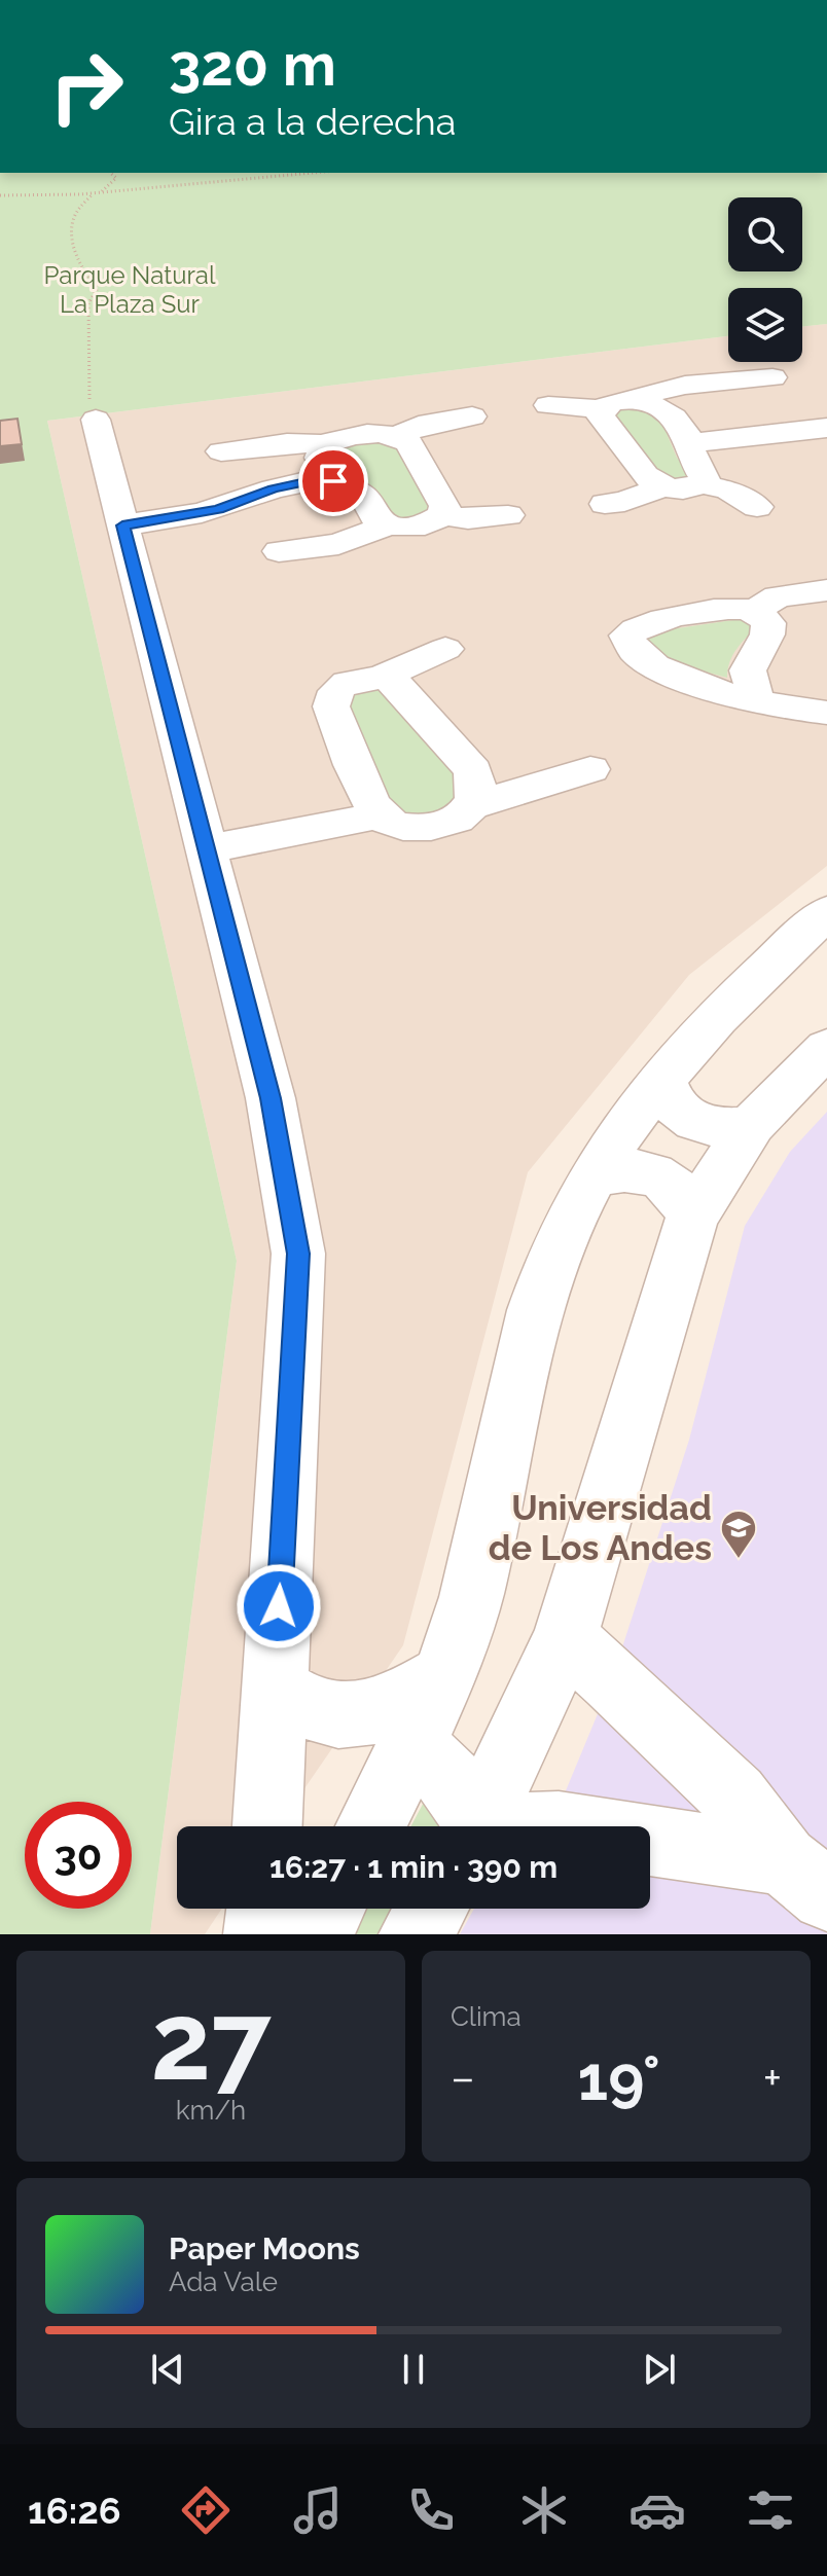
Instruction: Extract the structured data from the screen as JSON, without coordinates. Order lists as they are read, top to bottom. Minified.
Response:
{"parks":["Parque Natural La Plaza Sur"],"places":{"school or university":["Universidad de Los Andes"]},"page":{"turn":["320 m","Gira a la derecha"],"limit":"30","trip":"16:27 · 1 min · 390 m","tile":[["27","km/h"],"Clima"],"heat":["−","19°","+"],"song":["Paper Moons","Ada Vale"],"tabs":"16:26"}}
